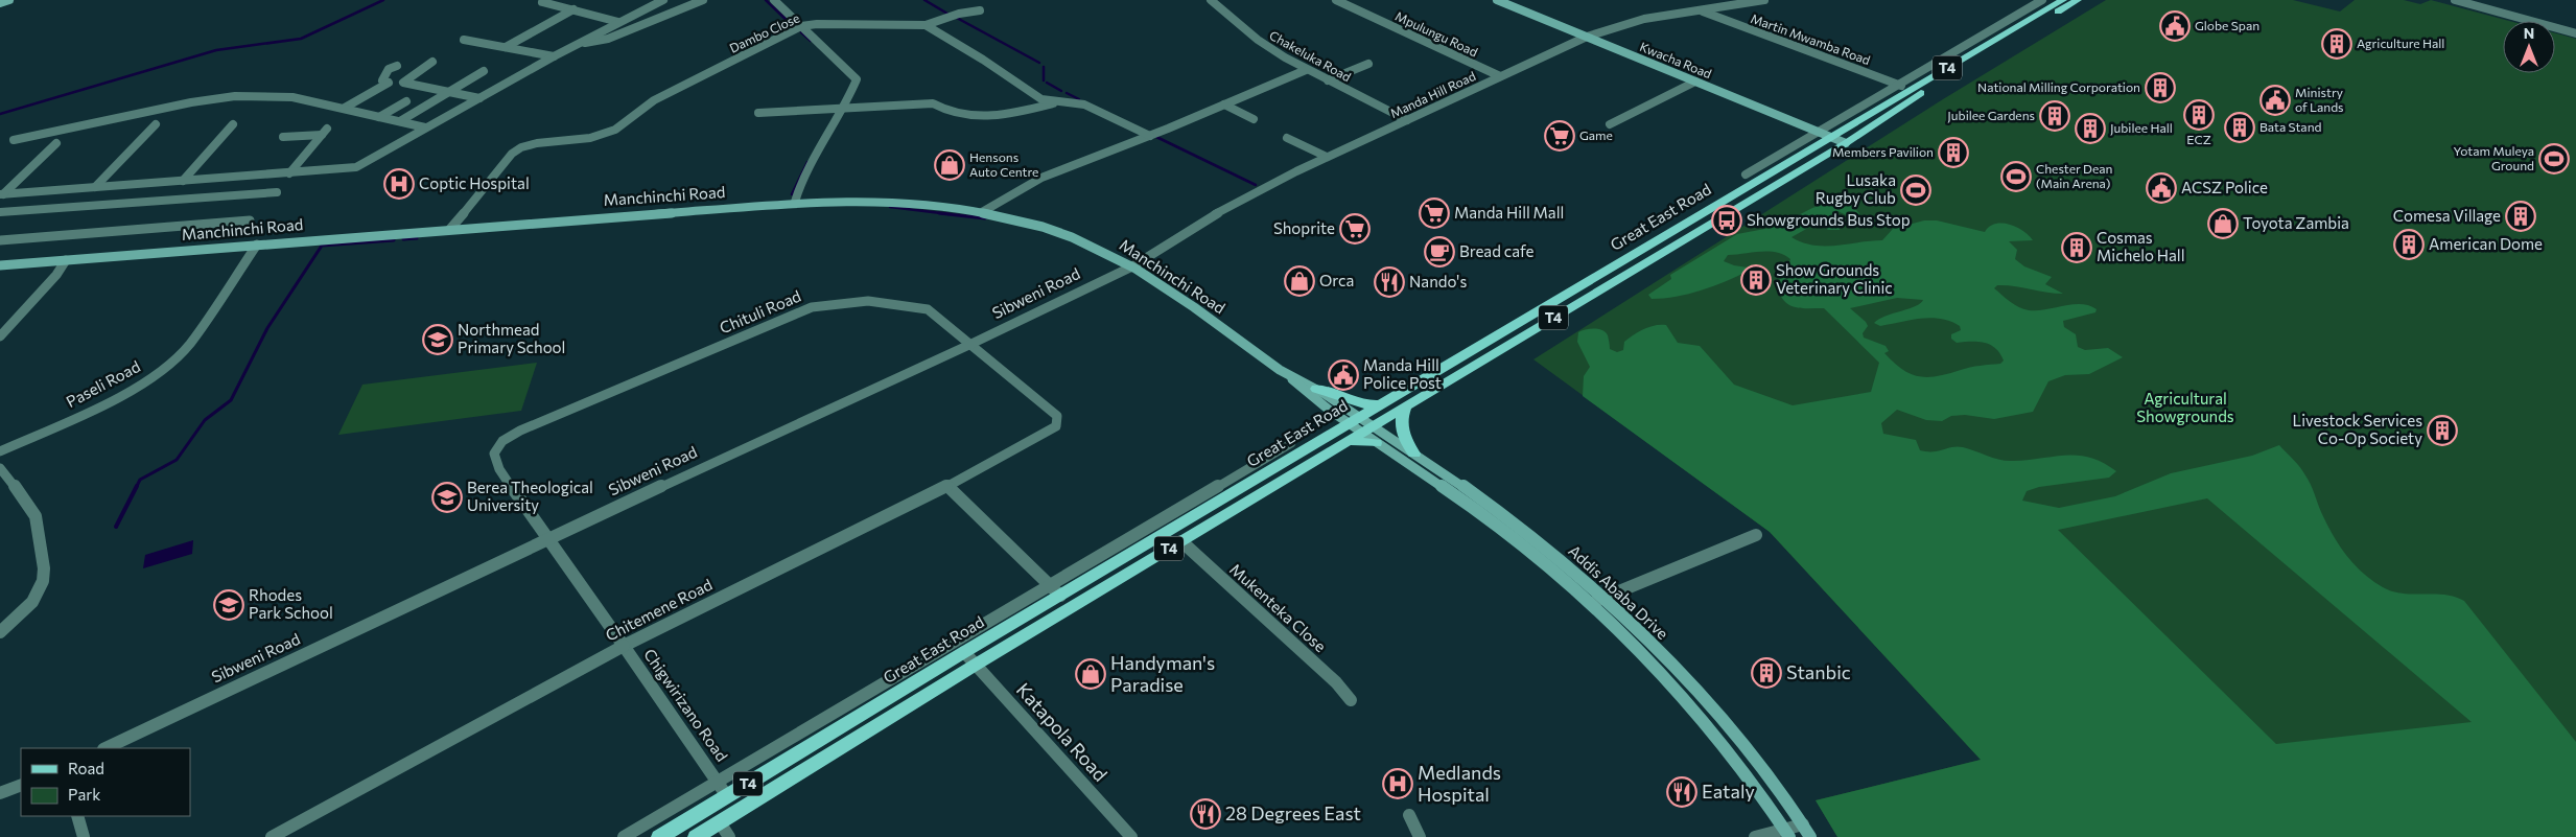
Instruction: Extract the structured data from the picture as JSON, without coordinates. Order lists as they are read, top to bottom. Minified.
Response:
{"streets":{"main road":["Kwacha Road","T4","Manchinchi Road","Great East Road","Addis Ababa Drive"],"street":["Dambo Close","Mpulungu Road","Martin Mwamba Road","Chakeluka Road","Manda Hill Road","Sibweni Road","Chituli Road","Paseli Road","Mukenteka Close","Chitemene Road","Chigwirizano Road","Katapola Road"]},"crossings":[["Dambo Close","Manchinchi Road"],["Mpulungu Road","Manda Hill Road"],["Martin Mwamba Road","Manda Hill Road"],["Martin Mwamba Road","Great East Road"],["Chakeluka Road","Manda Hill Road"],["Kwacha Road","Manda Hill Road"],["Kwacha Road","Great East Road"],["Manda Hill Road","Manchinchi Road"],["Manda Hill Road","Sibweni Road"],["Manchinchi Road","Great East Road"],["Manchinchi Road","Sibweni Road"],["Manchinchi Road","Paseli Road"],["Manchinchi Road","Addis Ababa Drive"],["Great East Road","Addis Ababa Drive"],["Great East Road","Mukenteka Close"],["Great East Road","Chigwirizano Road"],["Great East Road","Katapola Road"],["Sibweni Road","Chituli Road"],["Sibweni Road","Chigwirizano Road"],["Chituli Road","Chitemene Road"],["Chituli Road","Chigwirizano Road"],["Chitemene Road","Chigwirizano Road"]],"parks":["Agricultural Showgrounds"],"places":{"public building":["Globe Span","Ministry of Lands","ACSZ Police","Manda Hill Police Post"],"building":["Agriculture Hall","National Milling Corporation","ECZ","Jubilee Gardens","Bata Stand","Jubilee Hall","Members Pavilion","Comesa Village","American Dome","Cosmas Michelo Hall","Show Grounds Veterinary Clinic","Livestock Services Co-Op Society","Stanbic"],"supermarket":["Game","Manda Hill Mall","Shoprite"],"sports":["Yotam Muleya Ground","Chester Dean (Main Arena)","Lusaka Rugby Club"],"shop":["Hensons Auto Centre","Toyota Zambia","Orca","Handyman's Paradise"],"hospital":["Coptic Hospital","Medlands Hospital"],"bus stop":["Showgrounds Bus Stop"],"cafe":["Bread cafe"],"restaurant":["Nando's","Eataly","28 Degrees East"],"school or university":["Northmead Primary School","Berea Theological University","Rhodes Park School"]},"legend":["Road","Park"],"north":"top"}
